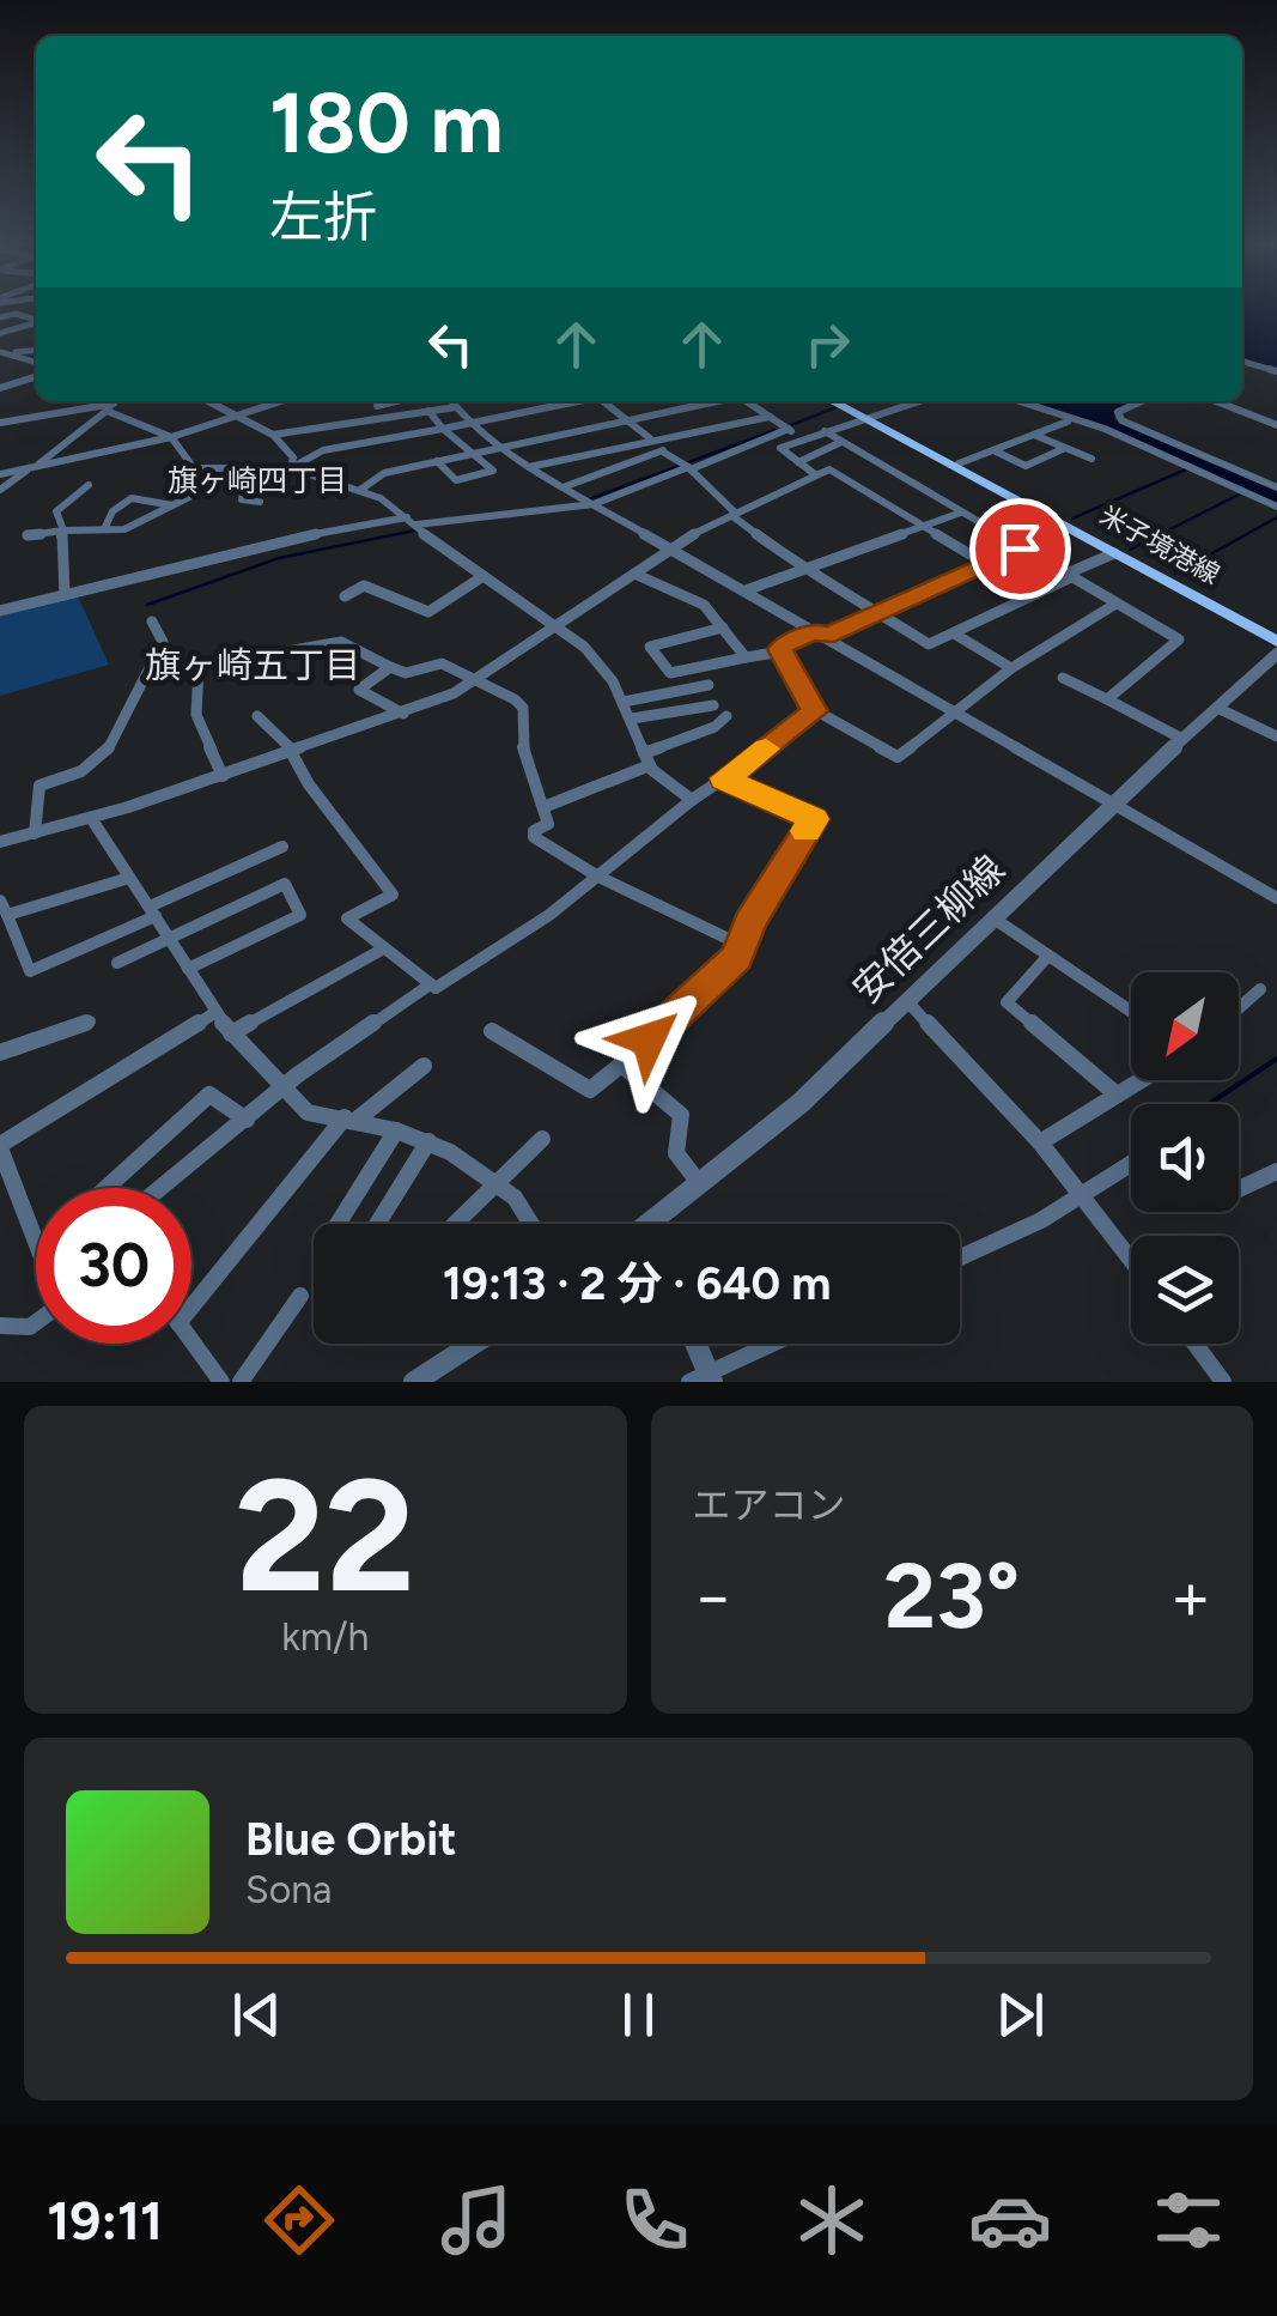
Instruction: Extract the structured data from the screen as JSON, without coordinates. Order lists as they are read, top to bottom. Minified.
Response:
{"streets":{"main road":["米子境港線"],"street":["安倍三柳線"]},"districts":["旗ヶ崎四丁目","旗ヶ崎五丁目"],"north":"bottom left","page":{"turn":["180 m","左折"],"limit":"30","trip":"19:13 · 2 分 · 640 m","tile":[["22","km/h"],"エアコン"],"heat":["−","23°","+"],"song":["Blue Orbit","Sona"],"tabs":"19:11"}}
